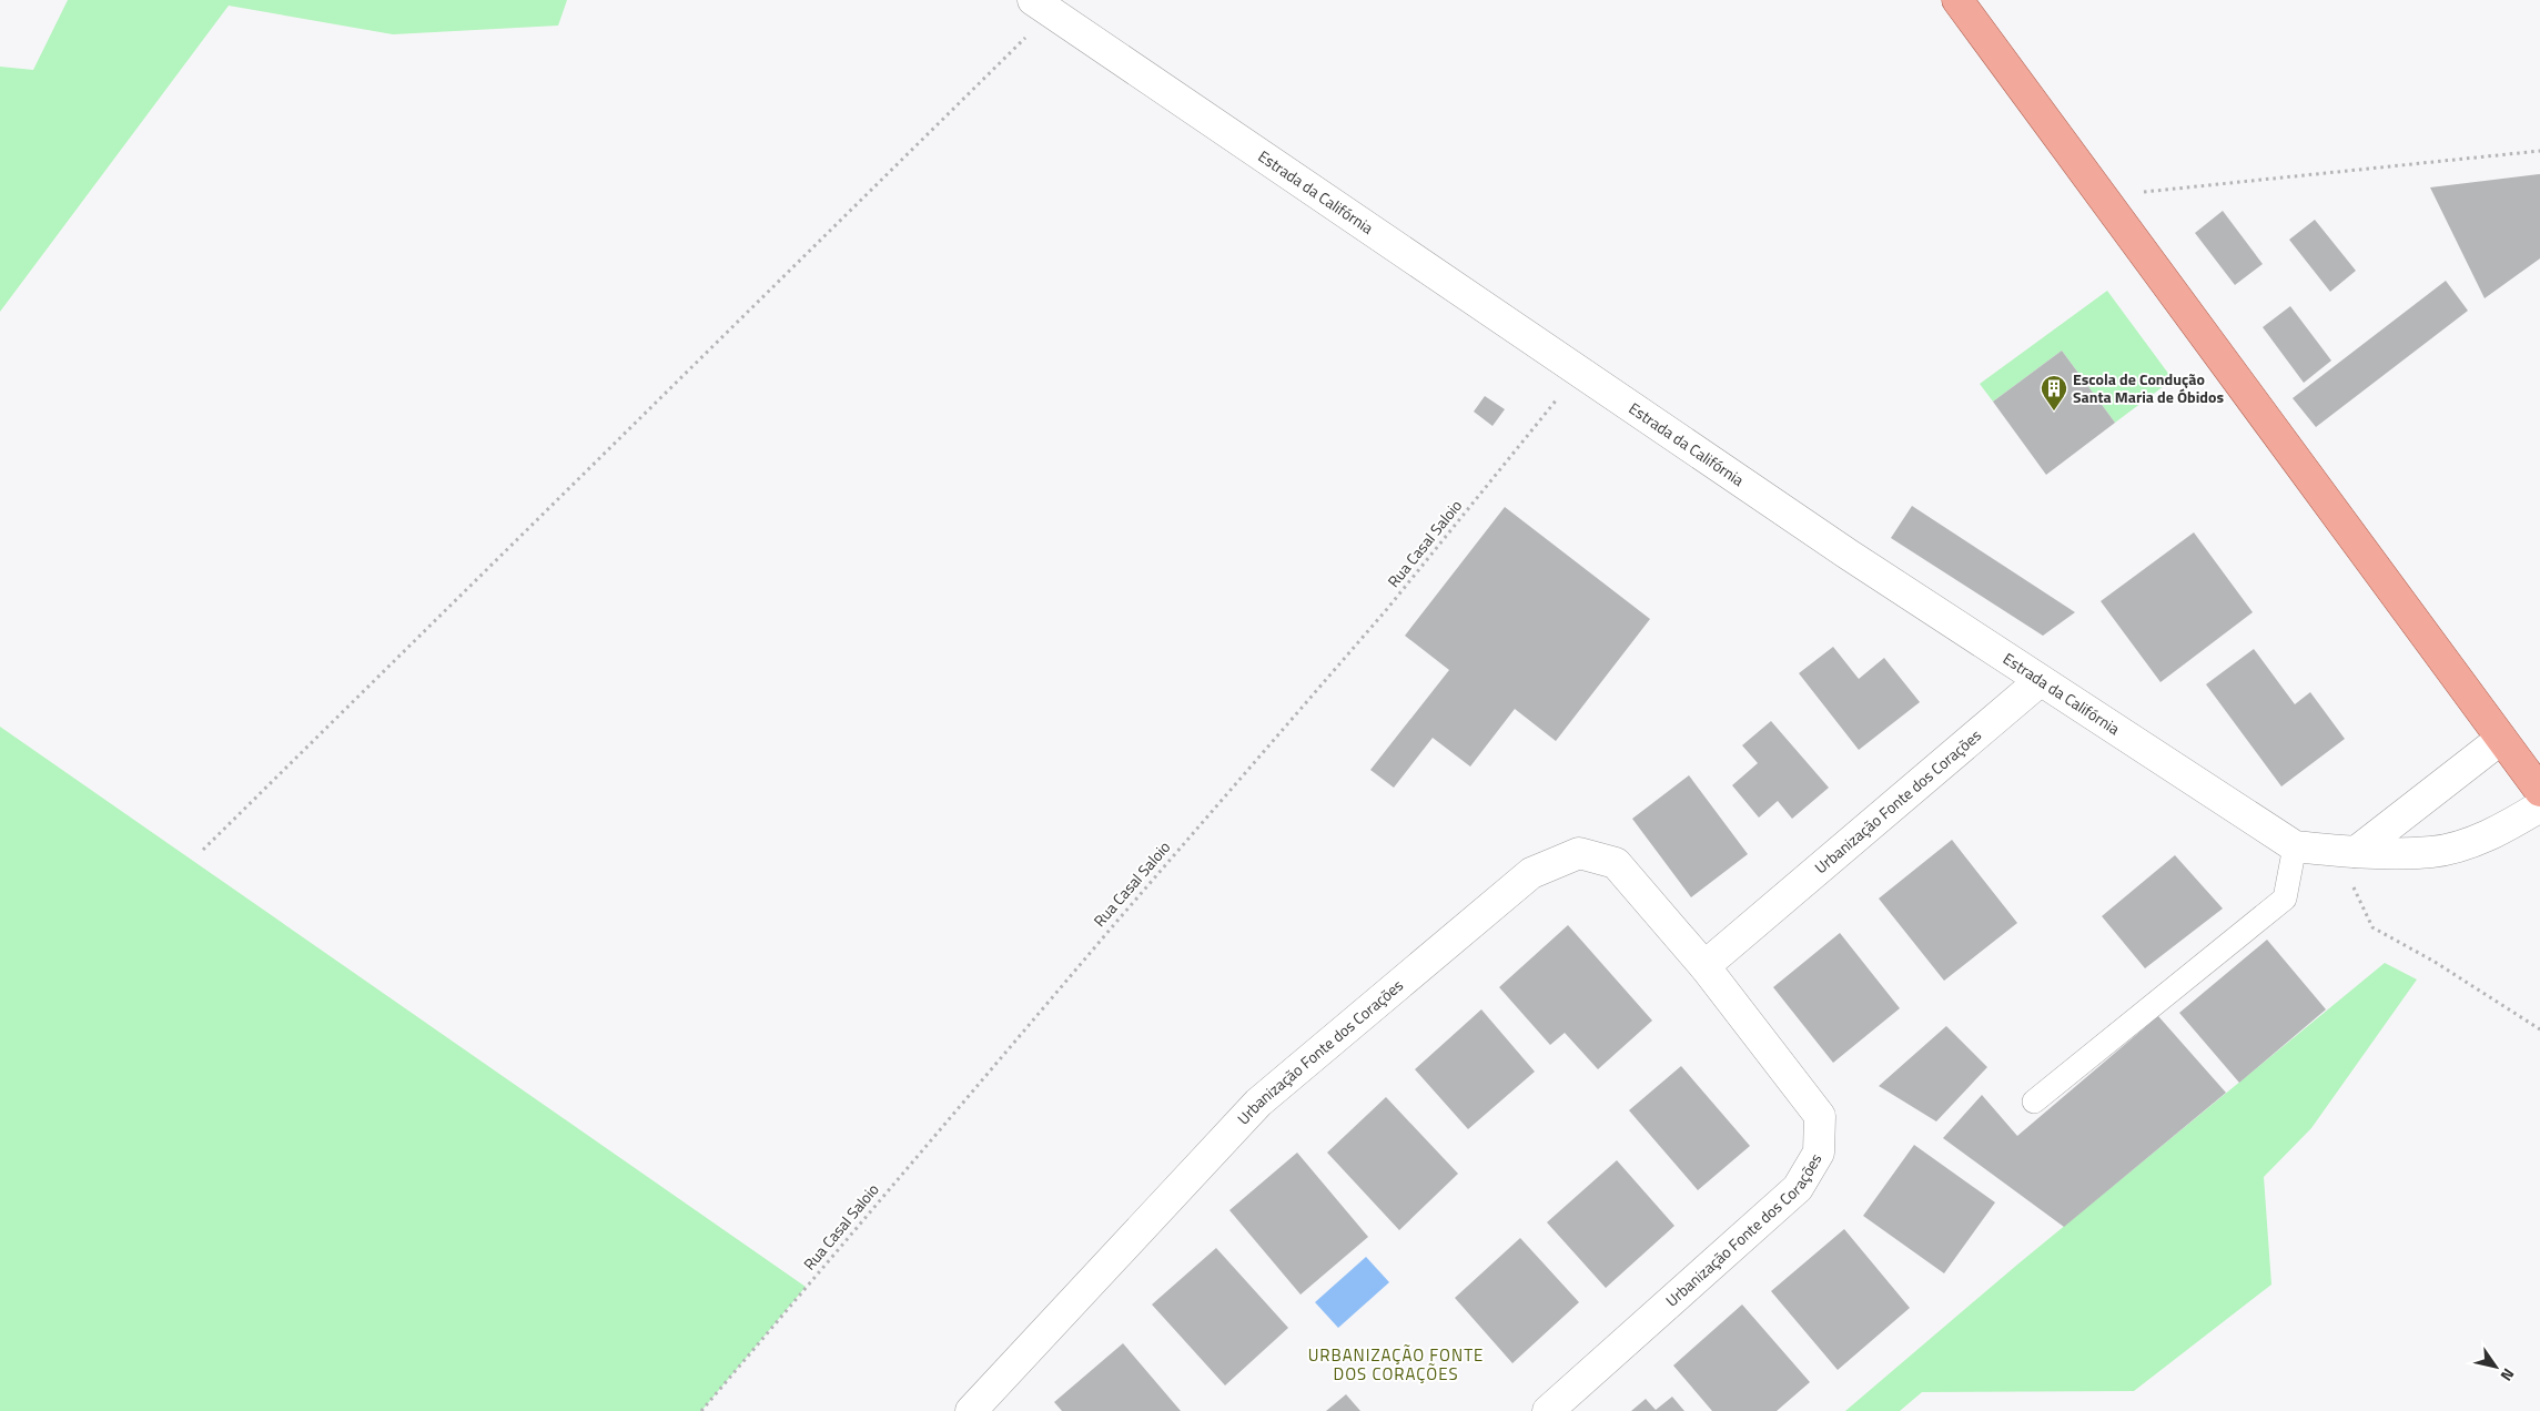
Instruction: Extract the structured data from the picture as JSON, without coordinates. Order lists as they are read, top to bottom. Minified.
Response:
{"streets":{"street":["Estrada da Califórnia","Urbanização Fonte dos Corações"],"path":["Rua Casal Saloio"]},"crossings":[["Estrada da Califórnia","Rua Casal Saloio"],["Estrada da Califórnia","Urbanização Fonte dos Corações"]],"districts":["URBANIZAÇÃO FONTE DOS CORAÇÕES"],"places":{"building":["Escola de Condução Santa Maria de Óbidos"]},"north":"bottom right"}
